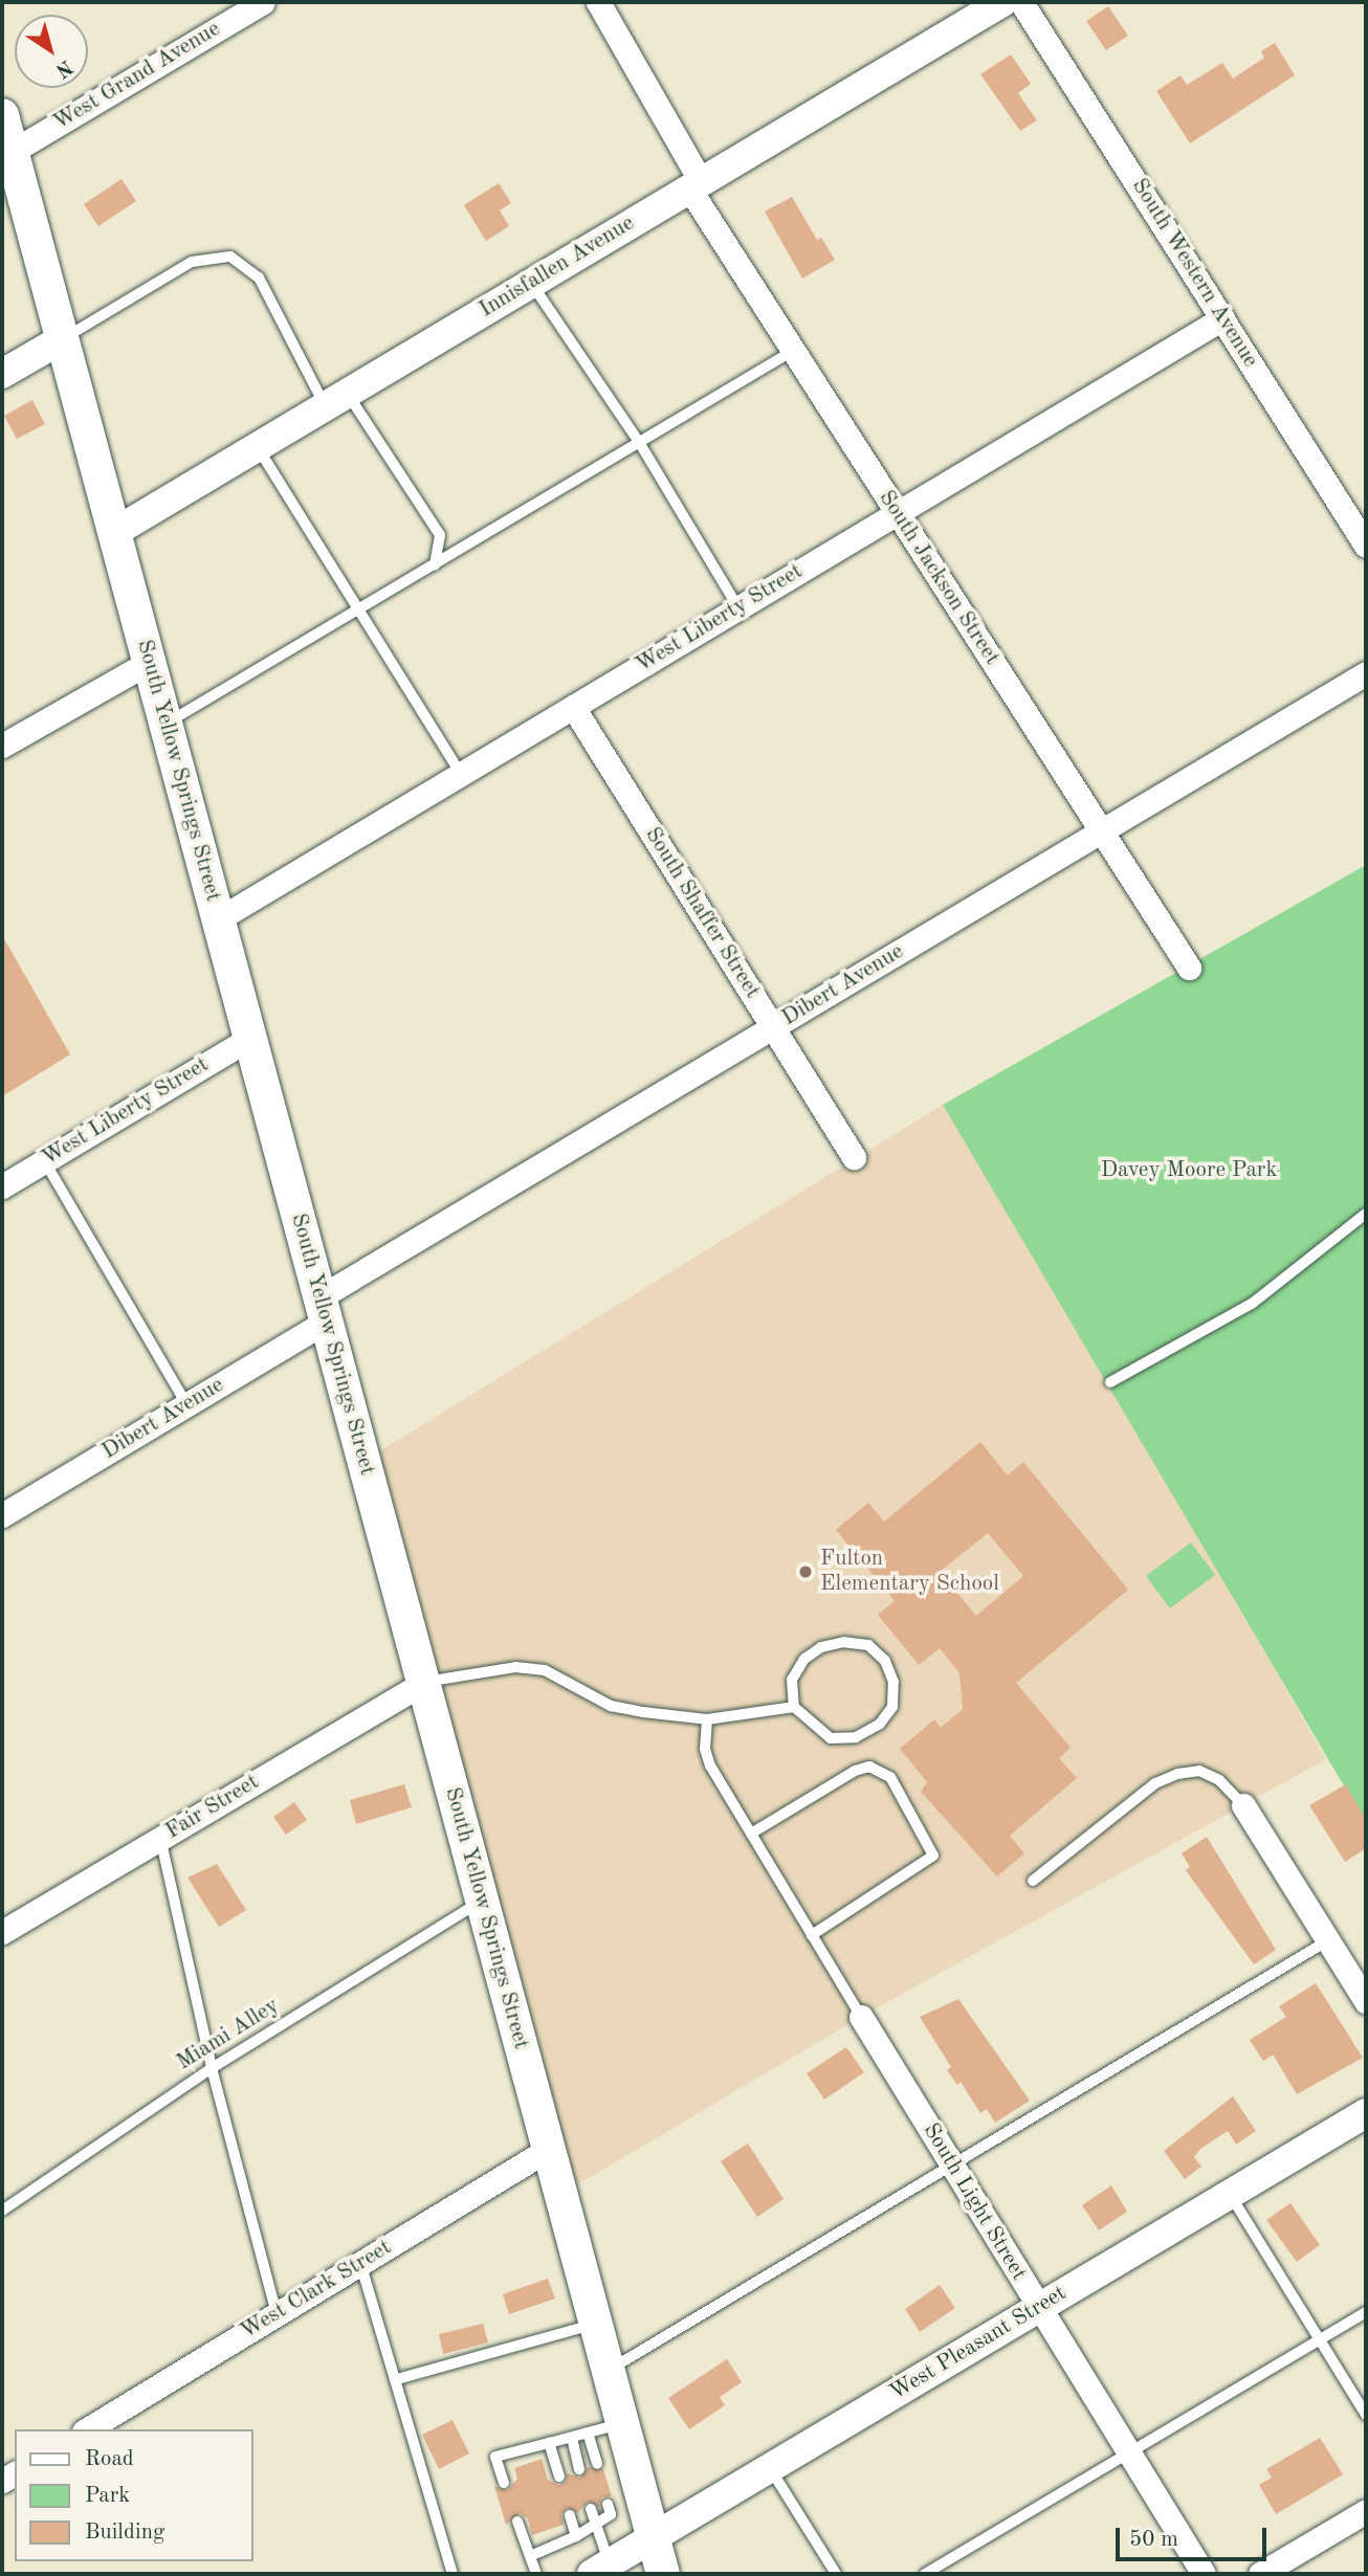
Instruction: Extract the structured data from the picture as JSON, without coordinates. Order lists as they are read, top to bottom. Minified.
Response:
{"streets":{"main road":["South Yellow Springs Street"],"street":["West Grand Avenue","Innisfallen Avenue","South Western Avenue","South Jackson Street","West Liberty Street","South Shaffer Street","Dibert Avenue","Fair Street","South Light Street","West Clark Street","West Pleasant Street"],"lane":["Miami Alley"]},"crossings":[["West Grand Avenue","South Yellow Springs Street"],["Innisfallen Avenue","South Jackson Street"],["Innisfallen Avenue","South Yellow Springs Street"],["South Western Avenue","West Liberty Street"],["South Jackson Street","West Liberty Street"],["South Jackson Street","Dibert Avenue"],["West Liberty Street","South Yellow Springs Street"],["West Liberty Street","South Shaffer Street"],["South Yellow Springs Street","Dibert Avenue"],["South Yellow Springs Street","Fair Street"],["South Yellow Springs Street","Miami Alley"],["South Yellow Springs Street","West Clark Street"],["South Yellow Springs Street","West Pleasant Street"],["South Shaffer Street","Dibert Avenue"],["South Light Street","West Pleasant Street"]],"parks":["Davey Moore Park"],"places":["Fulton Elementary School"],"legend":["Road","Park","Building"],"scale_bar":"50 m","north":"bottom right"}
